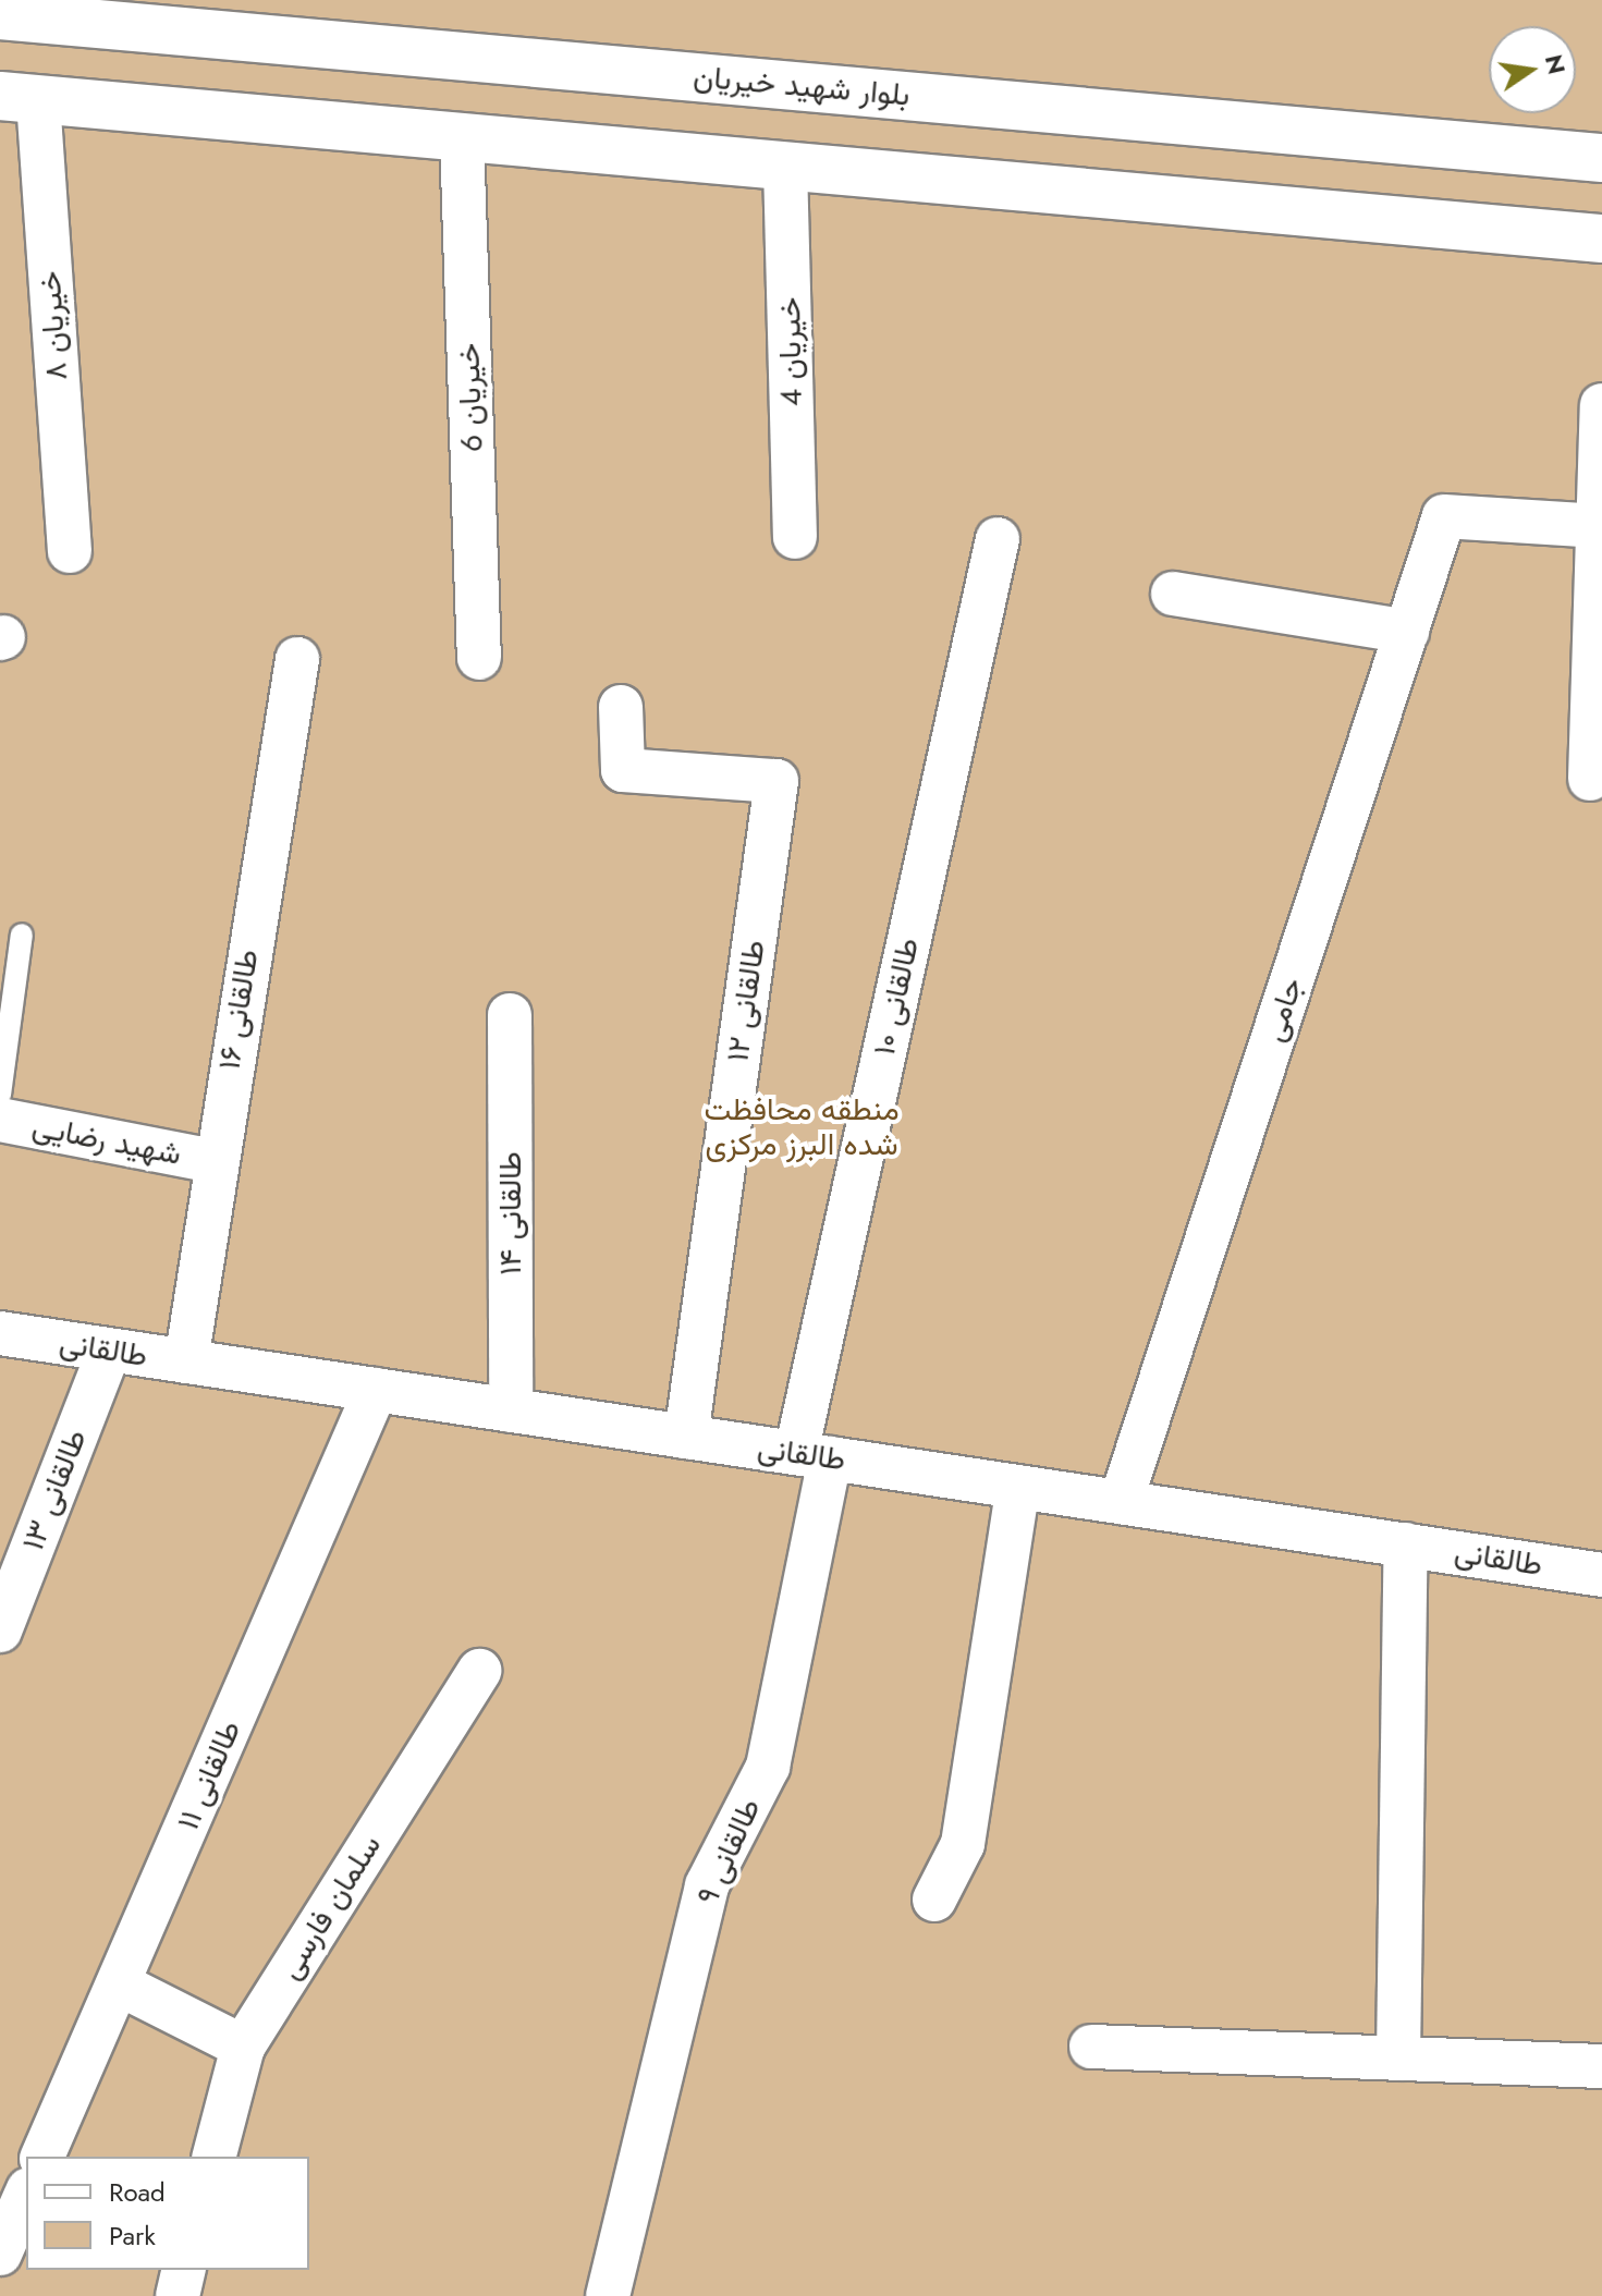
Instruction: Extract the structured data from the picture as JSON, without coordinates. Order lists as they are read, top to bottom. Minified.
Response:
{"streets":{"main road":["بلوار شهید خیریان"],"street":["خیریان ۸","خیریان 4","خیریان 6","طالقانی ۱۰","طالقانی ۱۲","طالقانی ۱۶","جامی","شهید رضایی","طالقانی ۱۴","طالقانی","طالقانی ۱۳","طالقانی ۱۱","طالقانی ۹","سلمان فارسی"]},"crossings":[["طالقانی ۱۰","طالقانی"],["طالقانی ۱۰","طالقانی ۹"],["طالقانی ۱۲","طالقانی"],["طالقانی ۱۶","شهید رضایی"],["طالقانی ۱۶","طالقانی"],["جامی","طالقانی"],["طالقانی ۱۴","طالقانی"],["طالقانی","طالقانی ۱۳"],["طالقانی","طالقانی ۱۱"],["طالقانی","طالقانی ۹"]],"parks":["منطقه محافظت شده البرز مرکزی"],"legend":["Road","Park"],"north":"right"}
